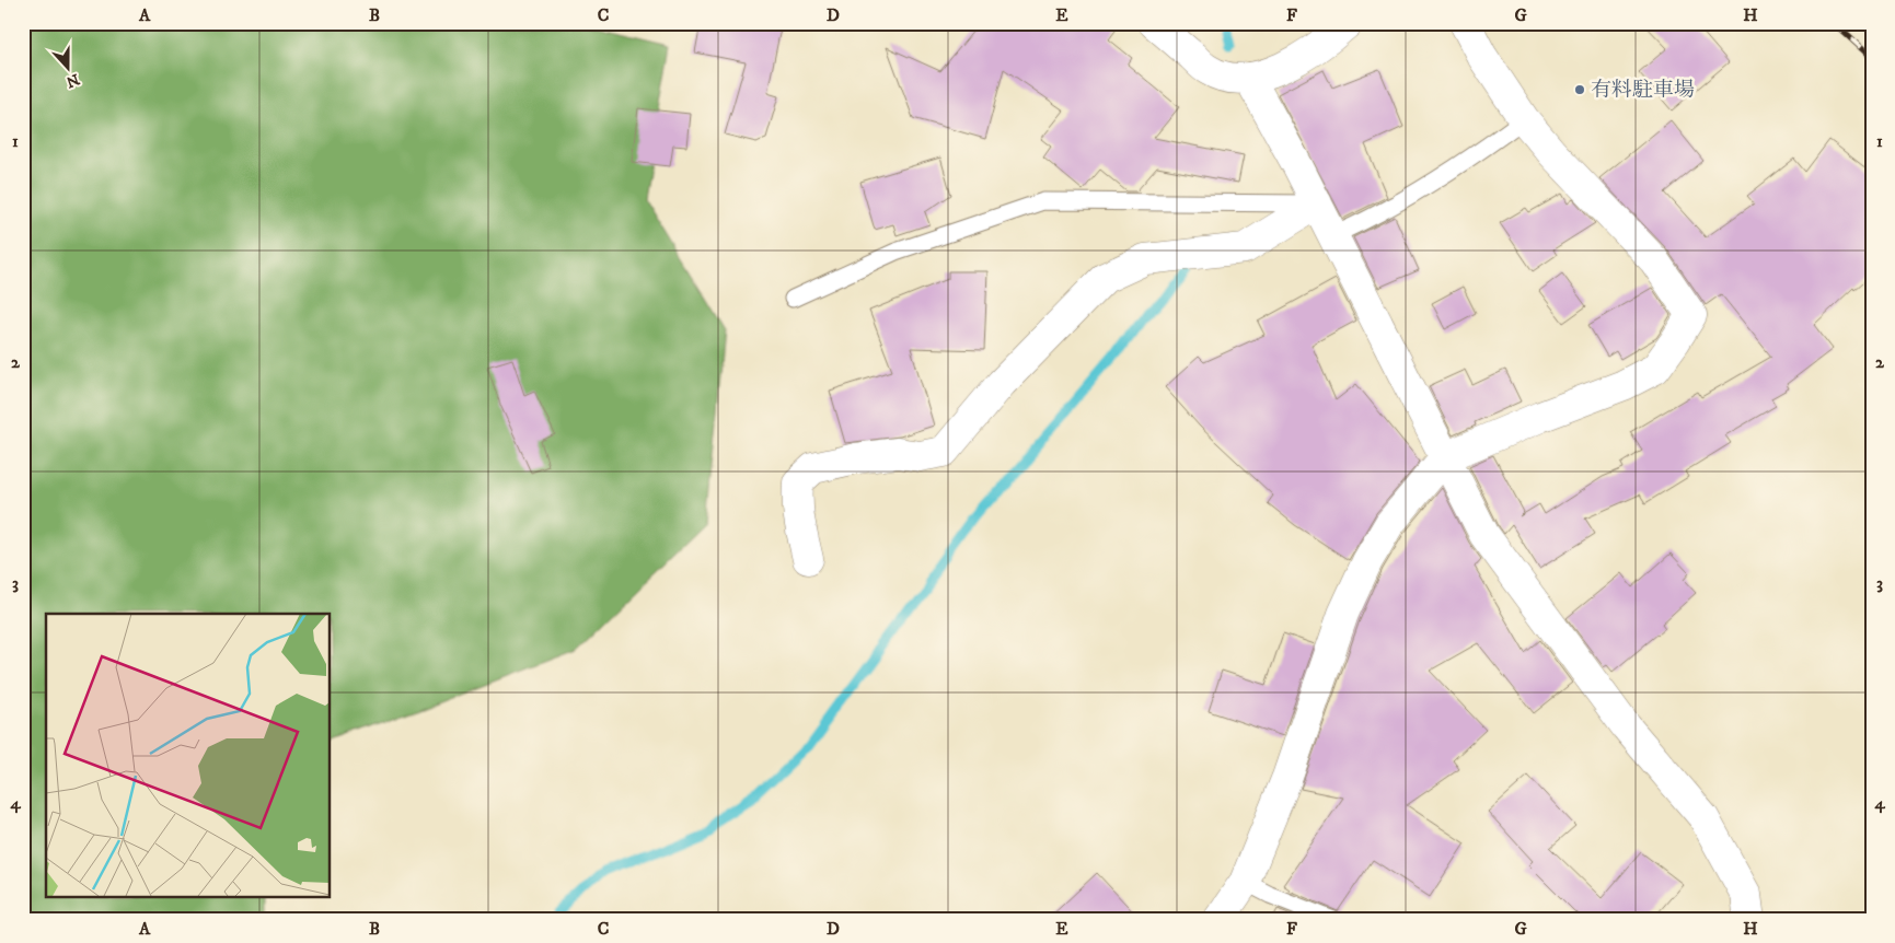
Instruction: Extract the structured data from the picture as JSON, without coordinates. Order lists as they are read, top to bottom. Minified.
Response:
{"places":["有料駐車場"],"north":"bottom","grid":{"columns":["A","B","C","D","E","F","G","H"],"rows":["1","2","3","4"]}}
